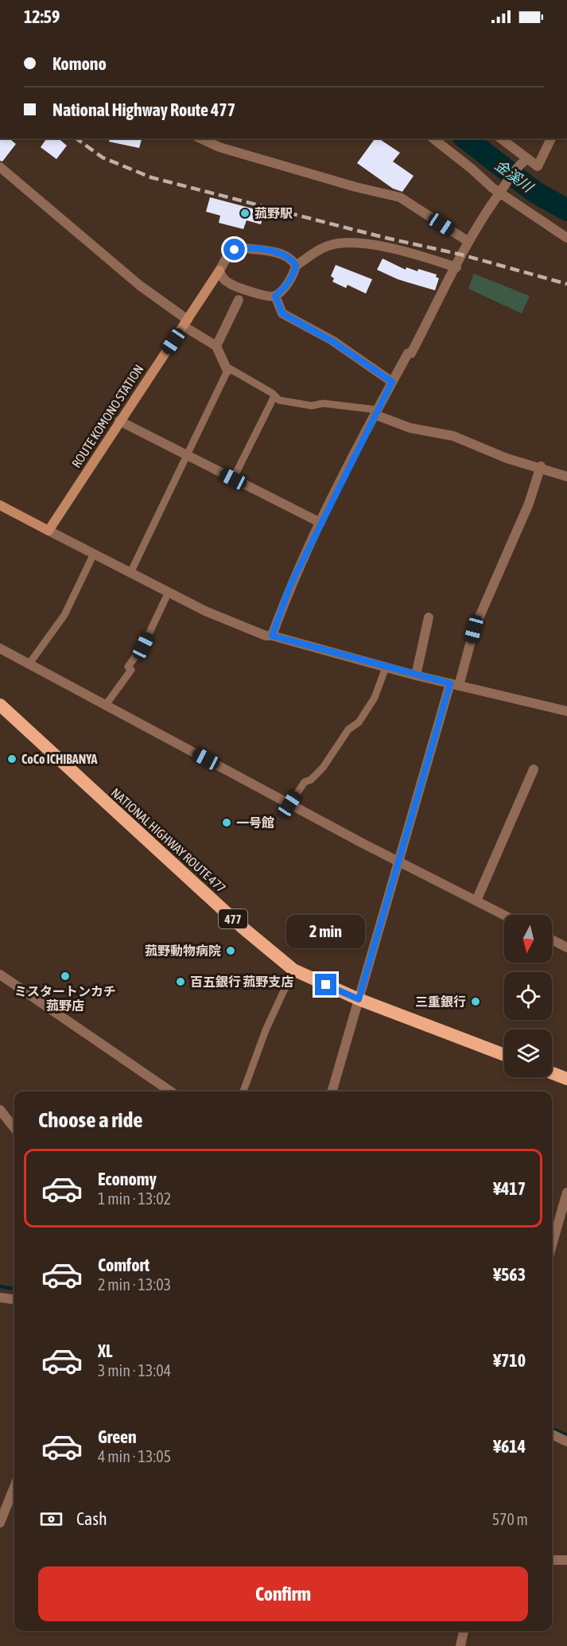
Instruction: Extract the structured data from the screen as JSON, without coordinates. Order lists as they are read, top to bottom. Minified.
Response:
{"streets":{"highway":["NATIONAL HIGHWAY ROUTE 477","477"],"main road":["ROUTE KOMONO STATION"]},"water":["金溪川"],"places":["菰野駅","CoCo ICHIBANYA","一号館","菰野動物病院","ミスタートンカチ 菰野店","百五銀行 菰野支店","三重銀行"],"north":"bottom","page":{"status":"12:59","banner":["Komono","National Highway Route 477"],"bubble":"2 min","heading":"Choose a ride","list":[{"name":"Economy","note":"1 min · 13:02","value":"¥417"},{"name":"Comfort","note":"2 min · 13:03","value":"¥563"},{"name":"XL","note":"3 min · 13:04","value":"¥710"},{"name":"Green","note":"4 min · 13:05","value":"¥614"}],"pay":["Cash","570 m"],"buttons":"Confirm"}}
